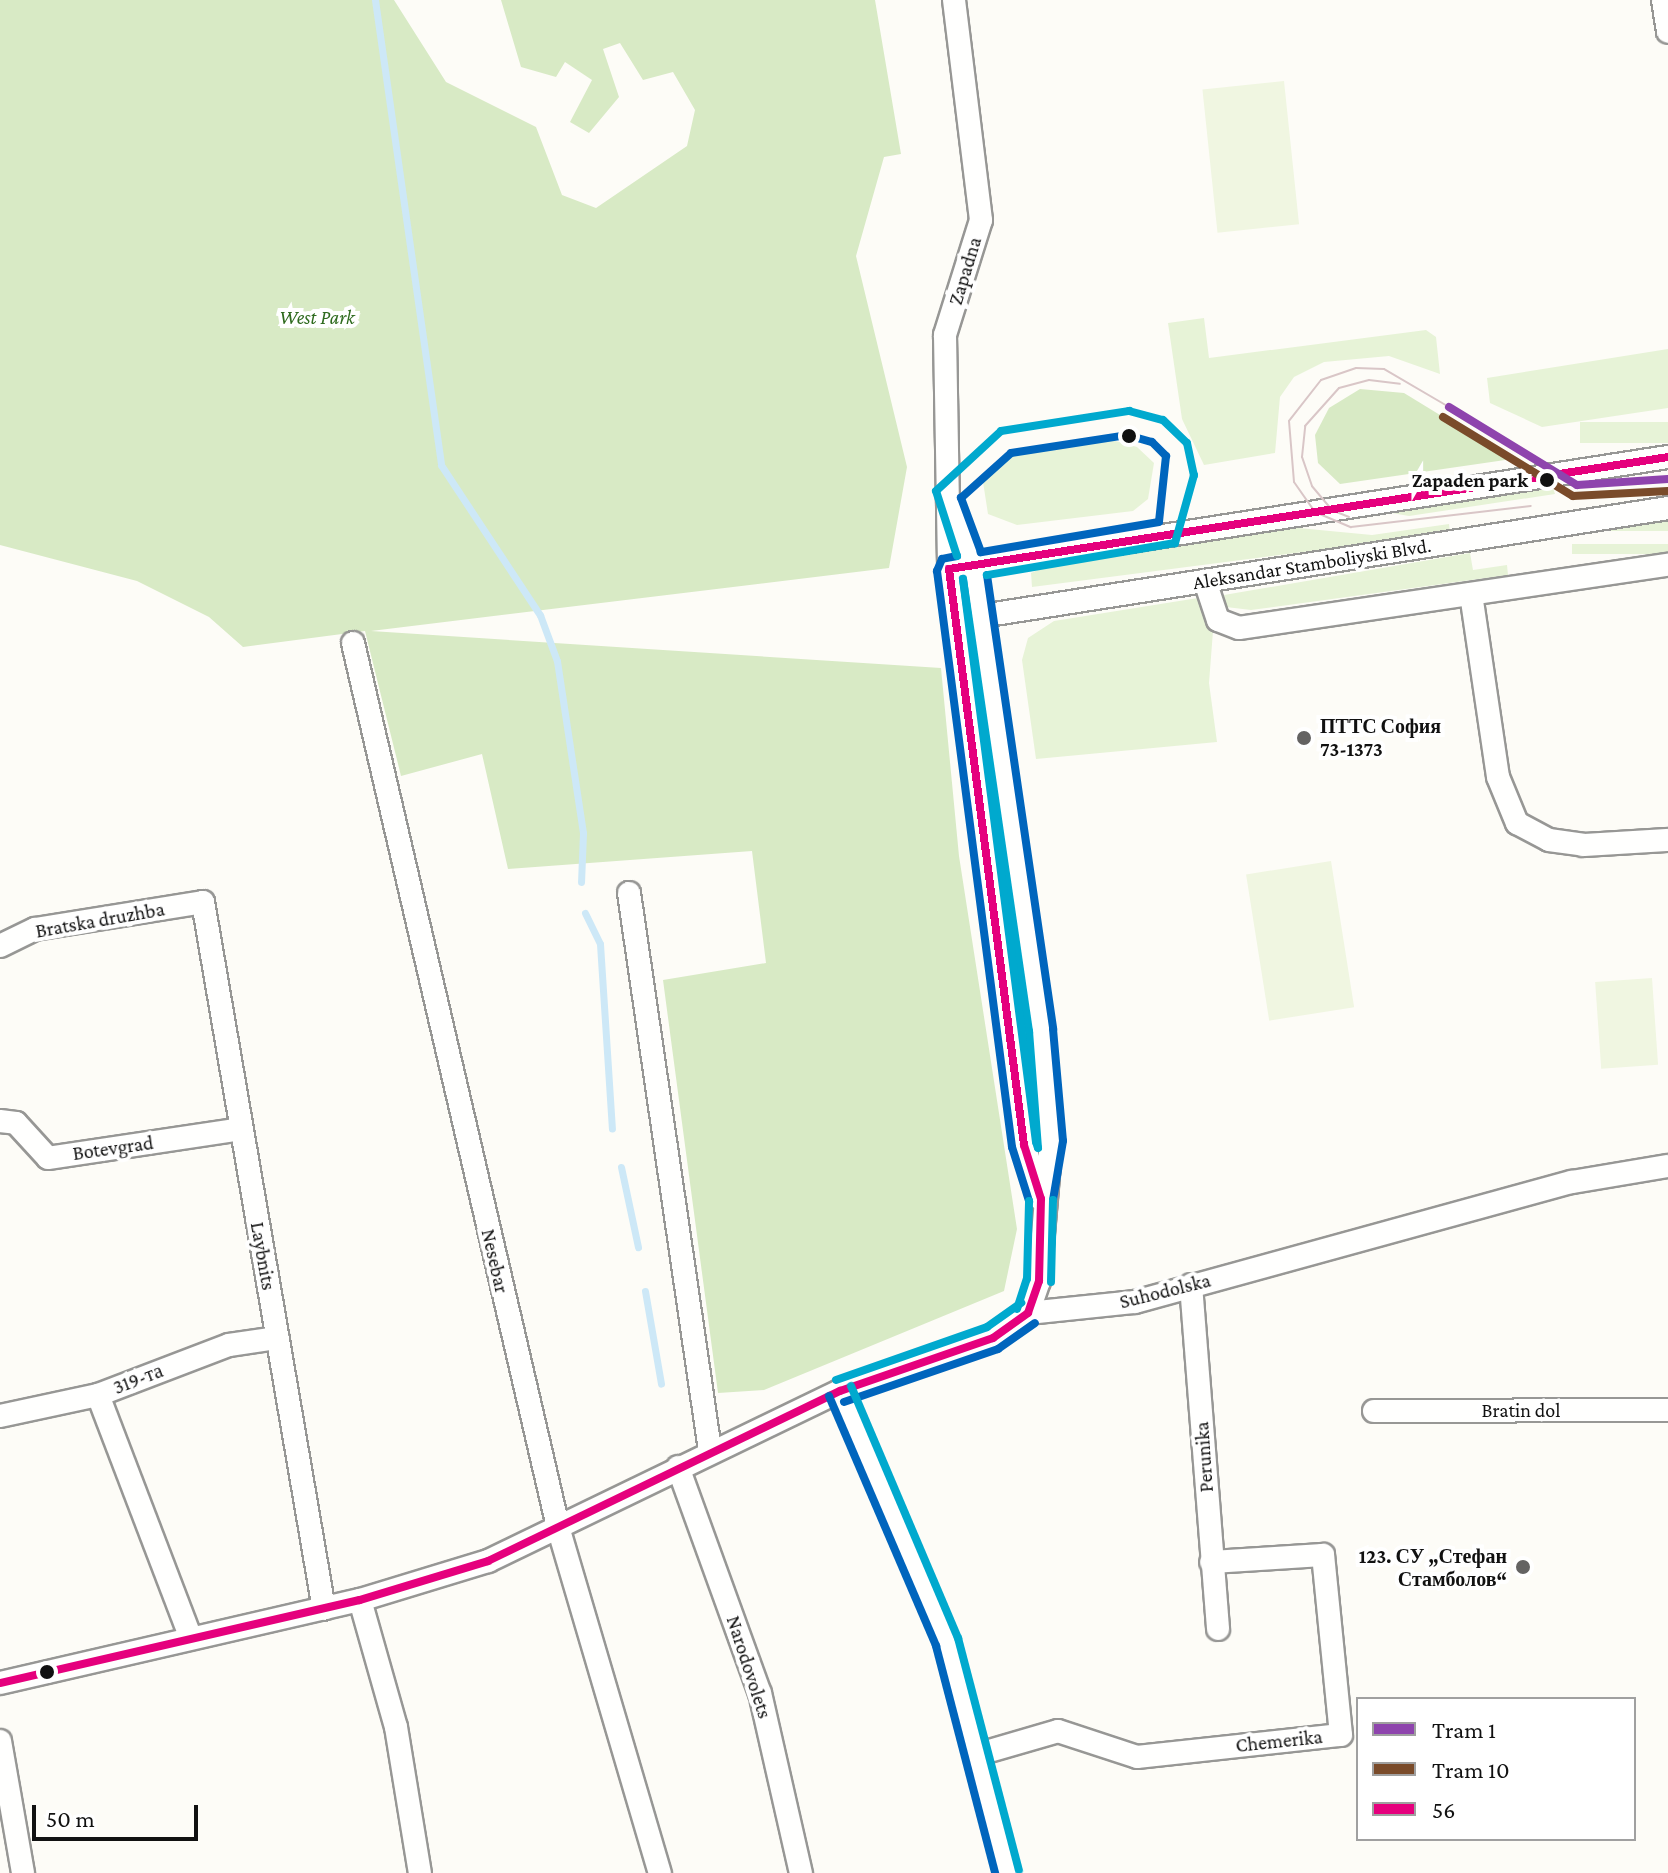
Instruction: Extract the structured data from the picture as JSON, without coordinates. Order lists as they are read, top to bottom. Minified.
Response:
{"streets":{"street":["Zapadna","Aleksandar Stamboliyski Blvd.","Bratska druzhba","Botevgrad","Laybnits","Nesebar","Suhodolska","319-та","Bratin dol","Perunika","Narodovolets","Chemerika"]},"crossings":[["Zapadna","Aleksandar Stamboliyski Blvd."],["Zapadna","Suhodolska"],["Bratska druzhba","Laybnits"],["Botevgrad","Laybnits"],["Laybnits","Suhodolska"],["Laybnits","319-та"],["Nesebar","Suhodolska"],["Suhodolska","Perunika"],["Suhodolska","Narodovolets"],["Perunika","Chemerika"]],"parks":["West Park"],"places":["Zapaden park","ПТТС София 73-1373","123. СУ „Стефан Стамболов“"],"lines":["tram line 1","tram line 10","transit line 56"],"legend":["Tram 1","Tram 10","56"],"scale_bar":"50 m"}
